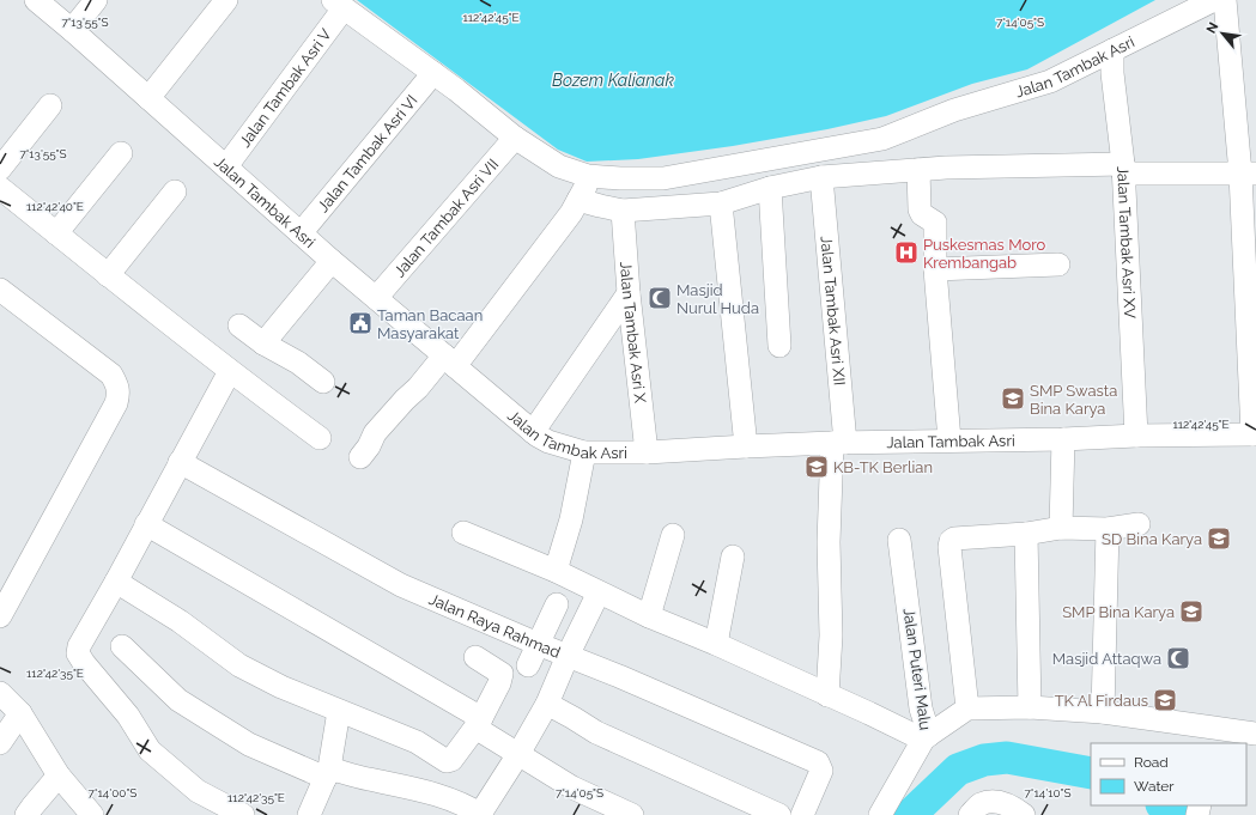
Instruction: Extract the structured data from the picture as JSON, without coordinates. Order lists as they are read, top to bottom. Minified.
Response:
{"streets":{"street":["Jalan Tambak Asri","Jalan Tambak Asri V","Jalan Tambak Asri VI","Jalan Tambak Asri VII","Jalan Tambak Asri XV","Jalan Tambak Asri XII","Jalan Tambak Asri X","Jalan Raya Rahmad","Jalan Puteri Malu"]},"crossings":[["Jalan Tambak Asri","Jalan Tambak Asri V"],["Jalan Tambak Asri","Jalan Tambak Asri VI"],["Jalan Tambak Asri","Jalan Tambak Asri VII"],["Jalan Tambak Asri","Jalan Tambak Asri XV"],["Jalan Tambak Asri","Jalan Tambak Asri XII"],["Jalan Tambak Asri","Jalan Tambak Asri X"]],"water":["Bozem Kalianak"],"places":{"hospital":["Puskesmas Moro Krembangab"],"mosque":["Masjid Nurul Huda","Masjid Attaqwa"],"public building":["Taman Bacaan Masyarakat"],"school or university":["SMP Swasta Bina Karya","KB-TK Berlian","SD Bina Karya","SMP Bina Karya","TK Al Firdaus"]},"legend":["Road","Water"],"north":"top left","coordinates":["112°42'45\"E","7°13'55\"S","7°14'05\"S","112°42'40\"E","112°42'35\"E","7°14'00\"S","7°14'10\"S"]}
